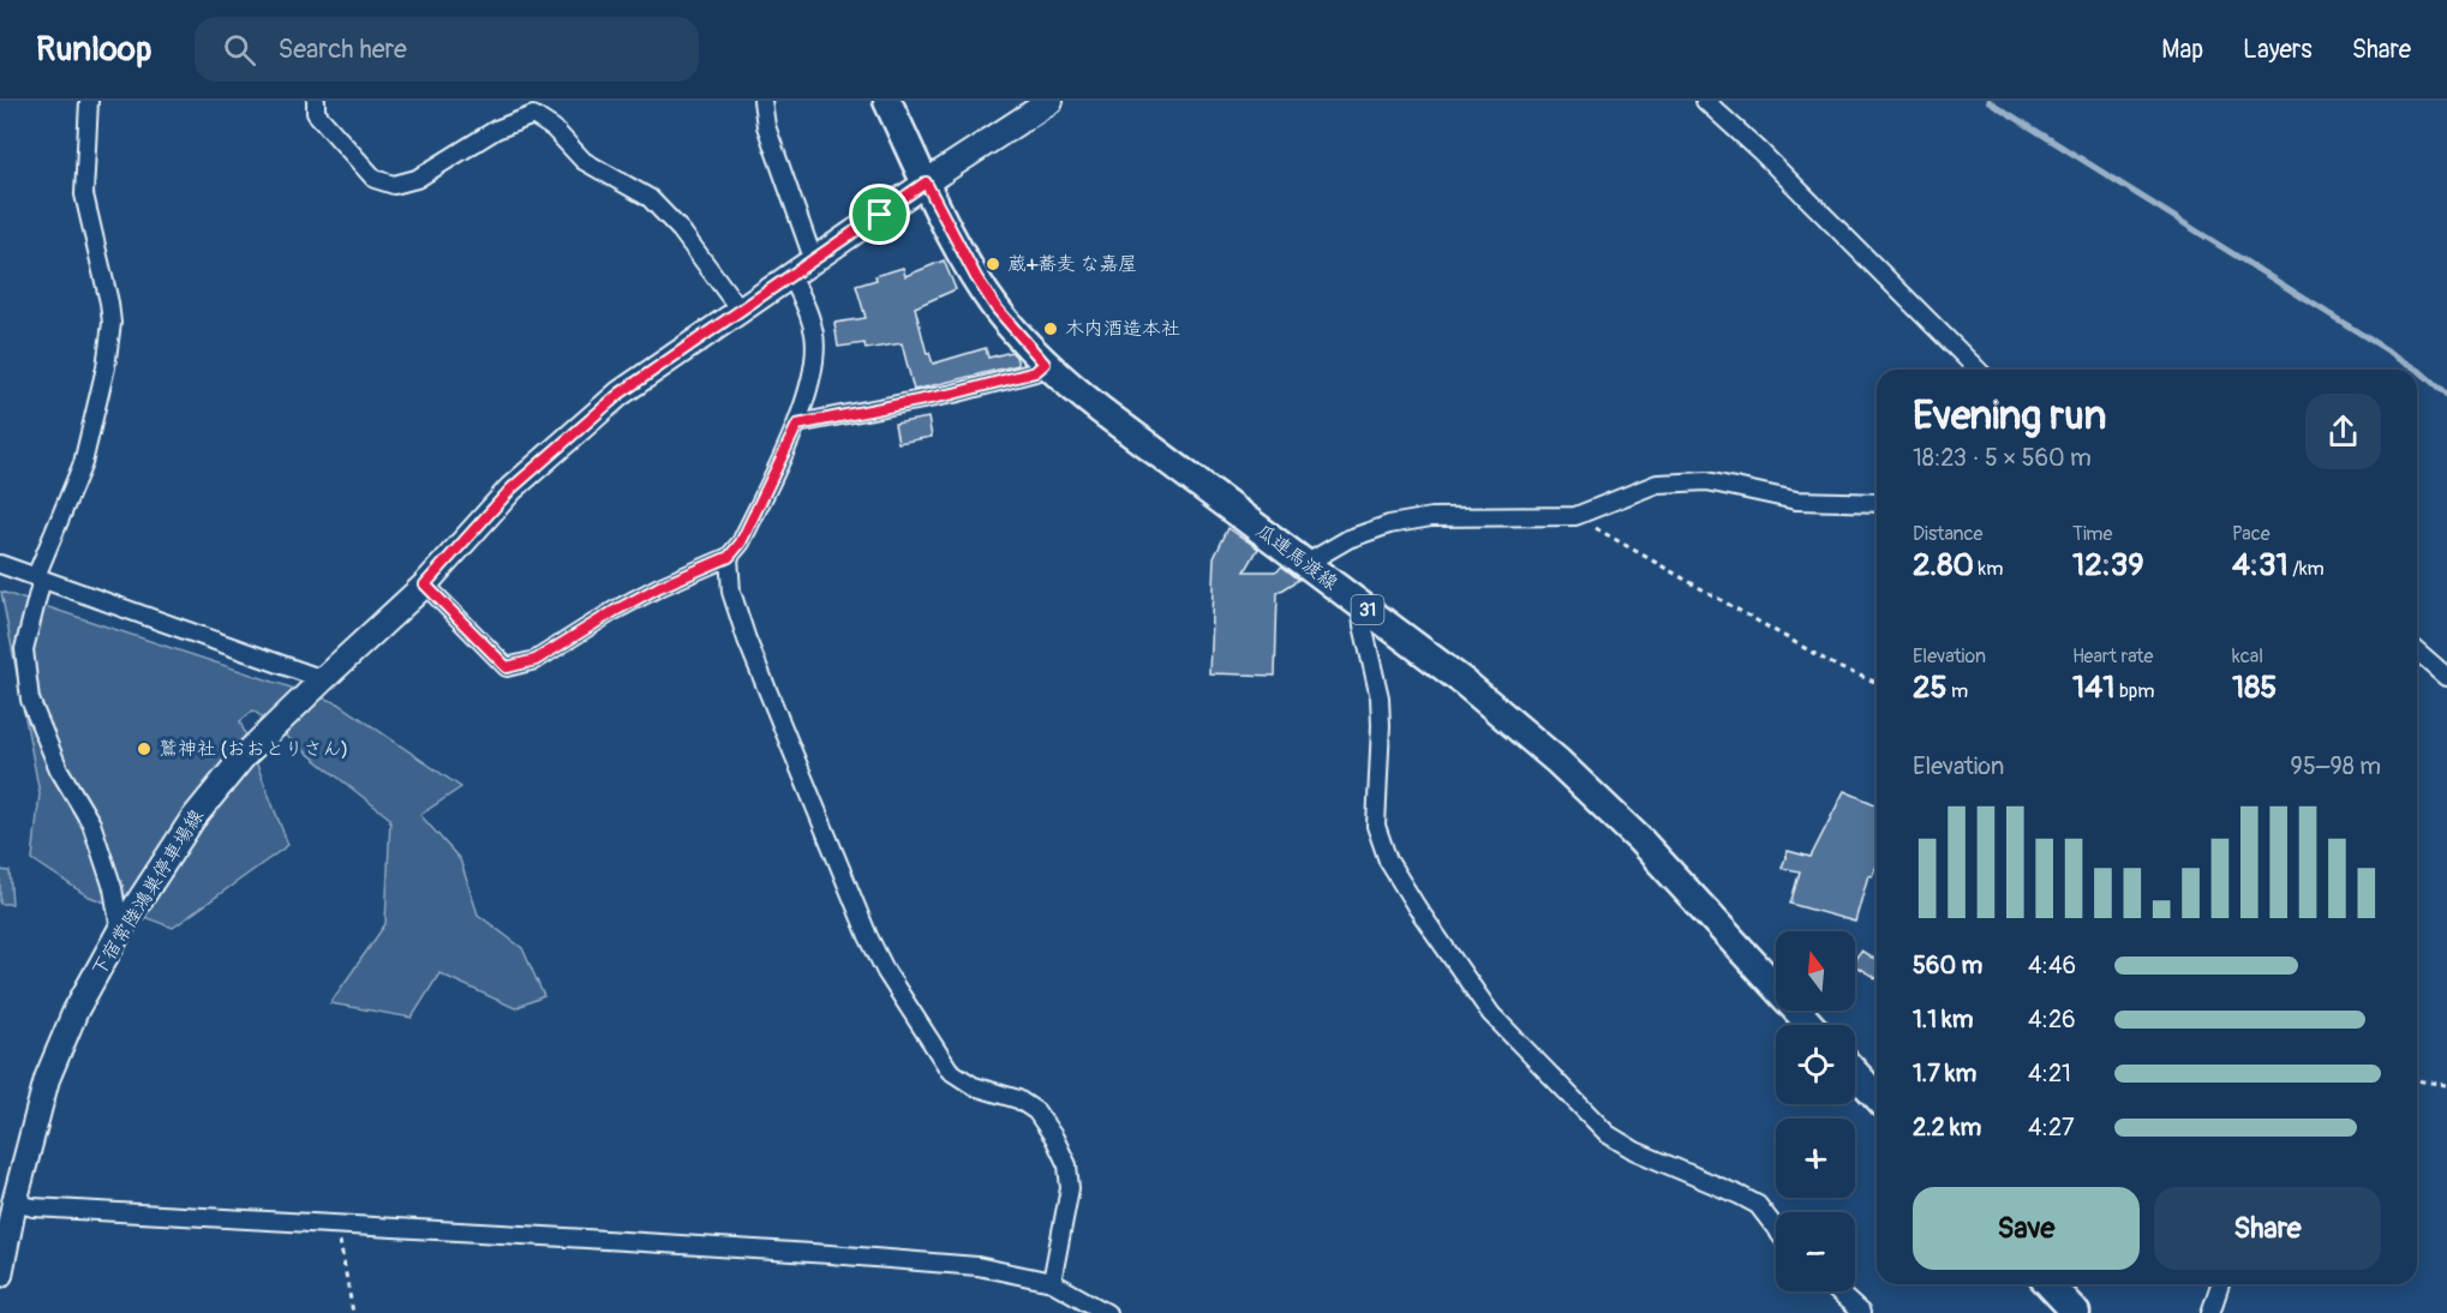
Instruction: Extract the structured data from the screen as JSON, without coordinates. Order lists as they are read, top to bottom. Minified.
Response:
{"streets":{"main road":["瓜連馬渡線","31","下宿常陸鴻巣停車場線"]},"crossings":[["瓜連馬渡線","下宿常陸鴻巣停車場線"]],"places":["蔵+蕎麦 な嘉屋","木内酒造本社","鷲神社 (おおとりさん)"],"north":"top","page":{"header":"Runloop","search":"Search here","nav":["Map","Layers","Share"],"heading":["Evening run","18:23 · 5 × 560 m"],"stats":[["Distance","2.80 km"],["Time","12:39"],["Pace","4:31 /km"],["Elevation","25 m"],["Heart rate","141 bpm"],["kcal","185"]],"chart":["Elevation","95–98 m"],"map_buttons":["+","−"],"list":[{"name":"560 m","note":"4:46"},{"name":"1.1 km","note":"4:26"},{"name":"1.7 km","note":"4:21"},{"name":"2.2 km","note":"4:27"}],"buttons":["Save","Share"]}}
